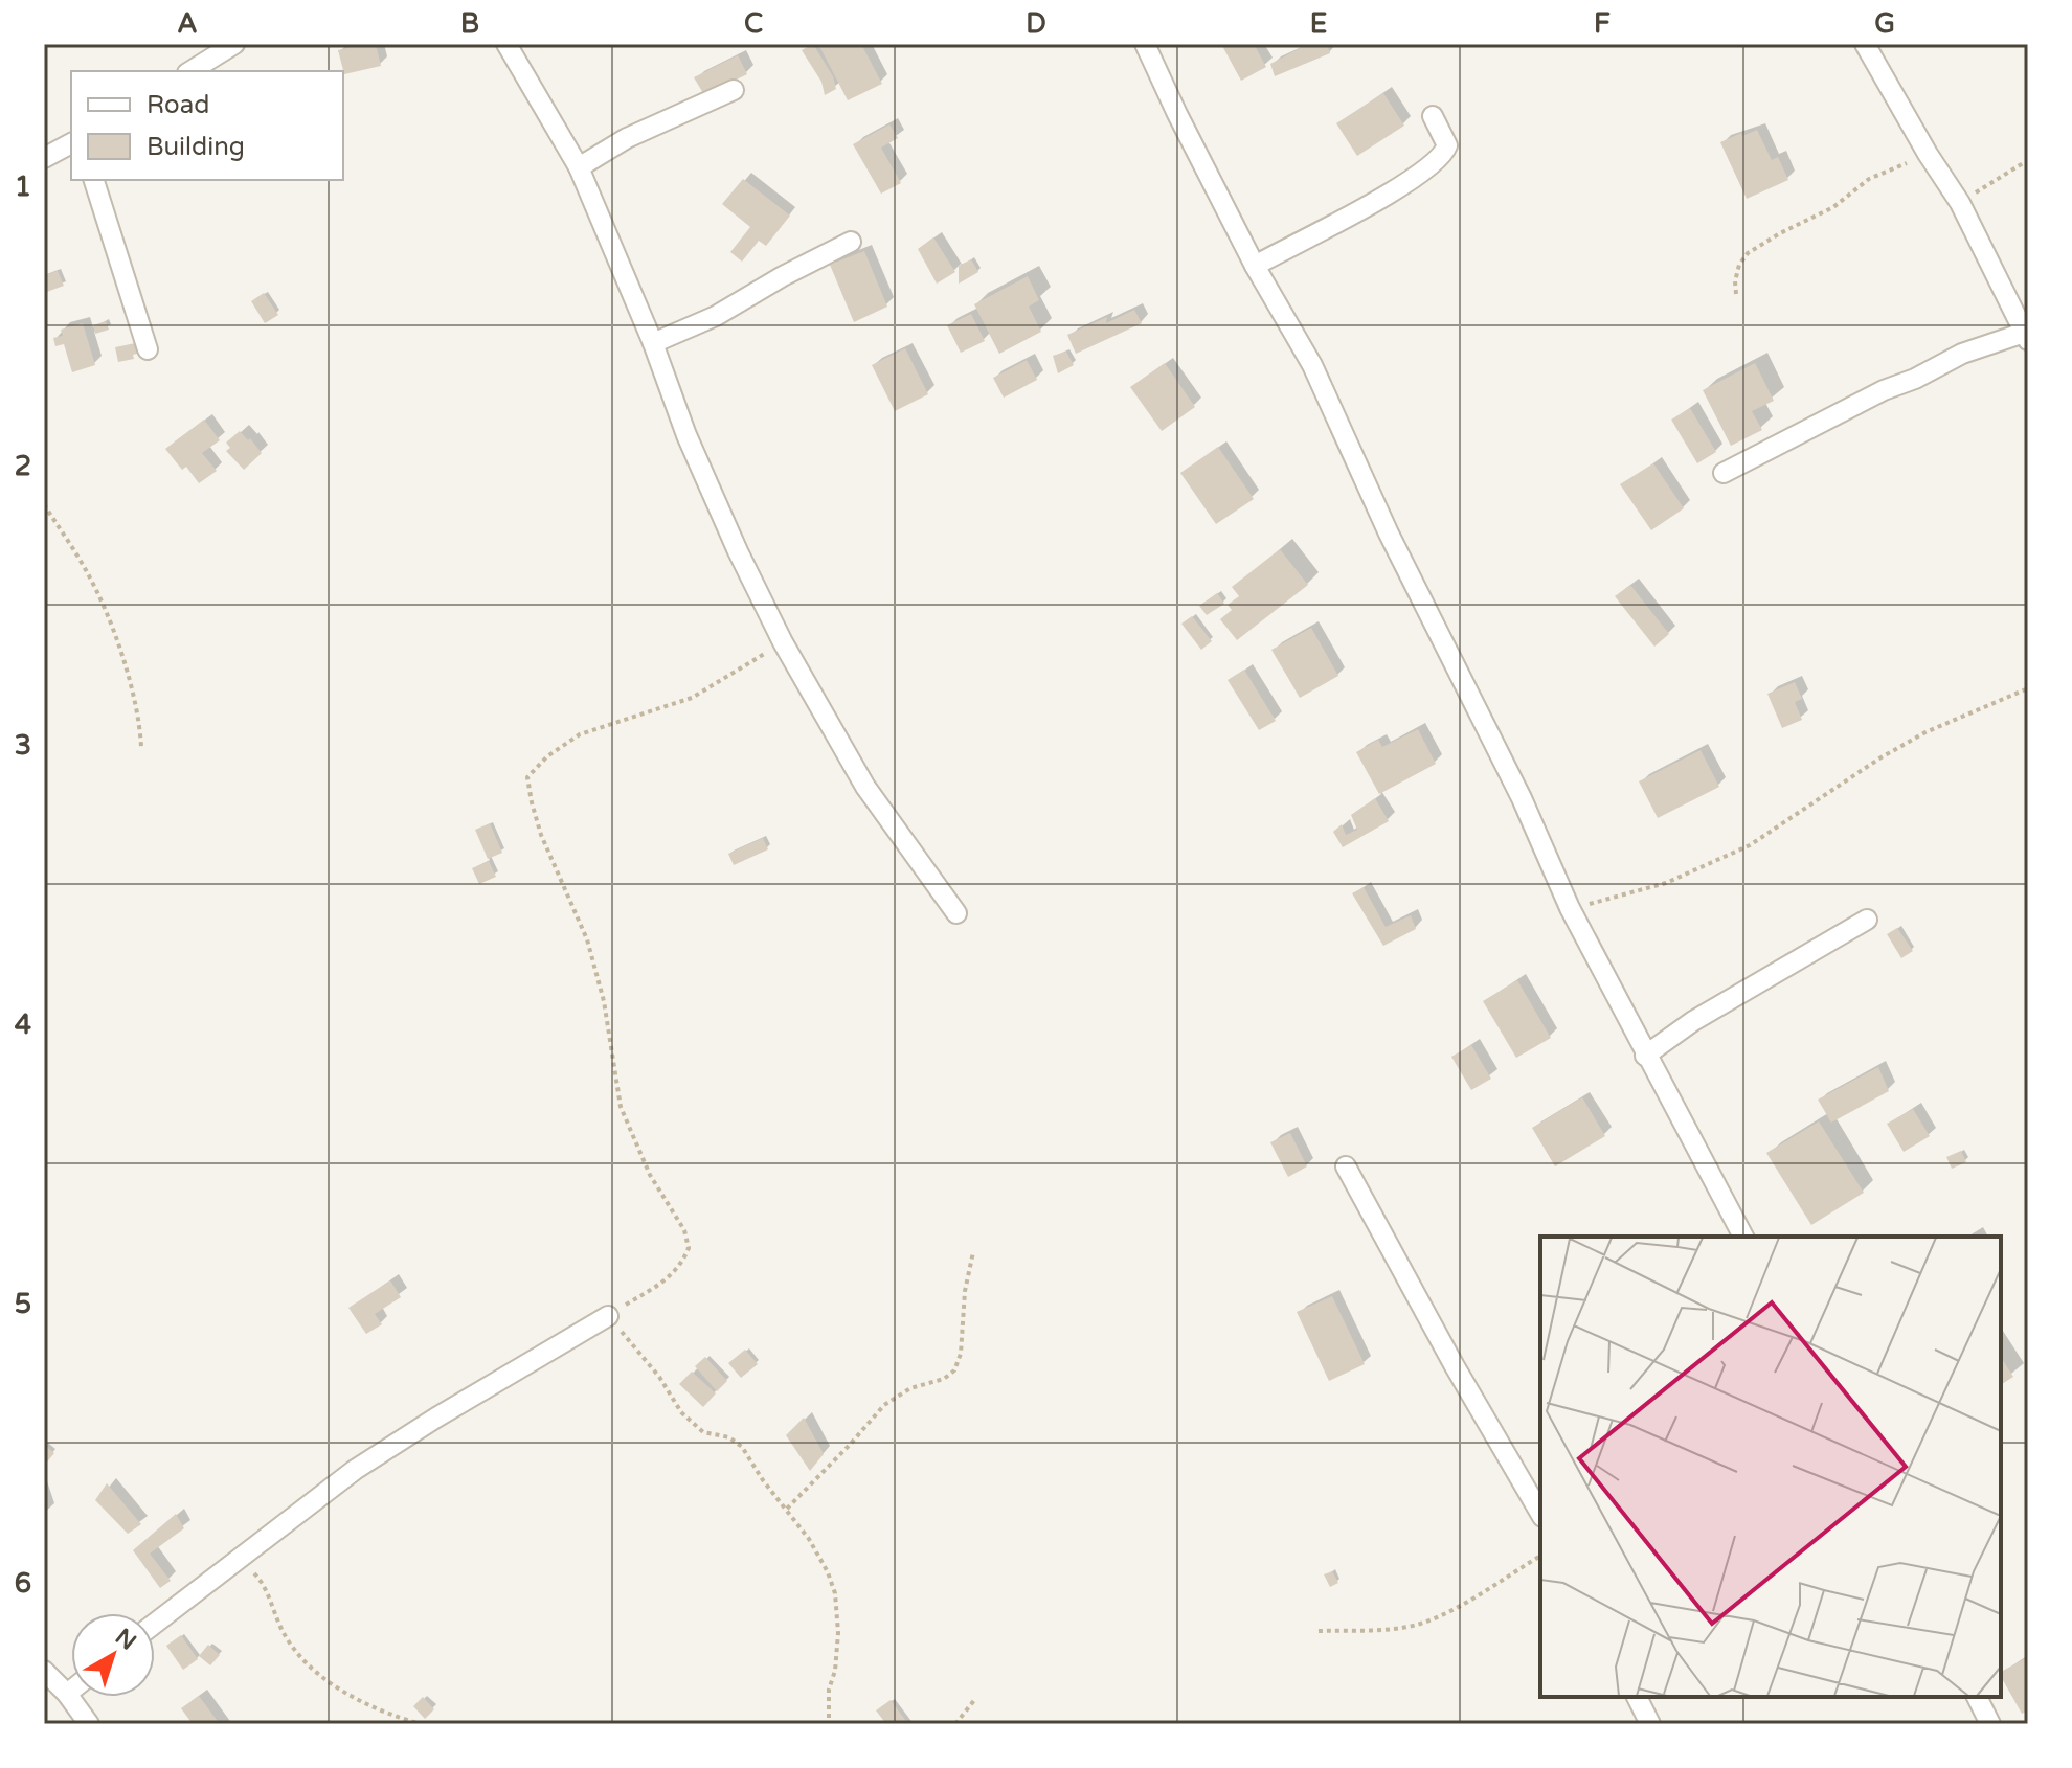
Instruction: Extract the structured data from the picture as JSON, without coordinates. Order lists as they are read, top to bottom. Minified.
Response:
{"legend":["Road","Building"],"north":"top right","grid":{"columns":["A","B","C","D","E","F","G"],"rows":["1","2","3","4","5","6"]}}
